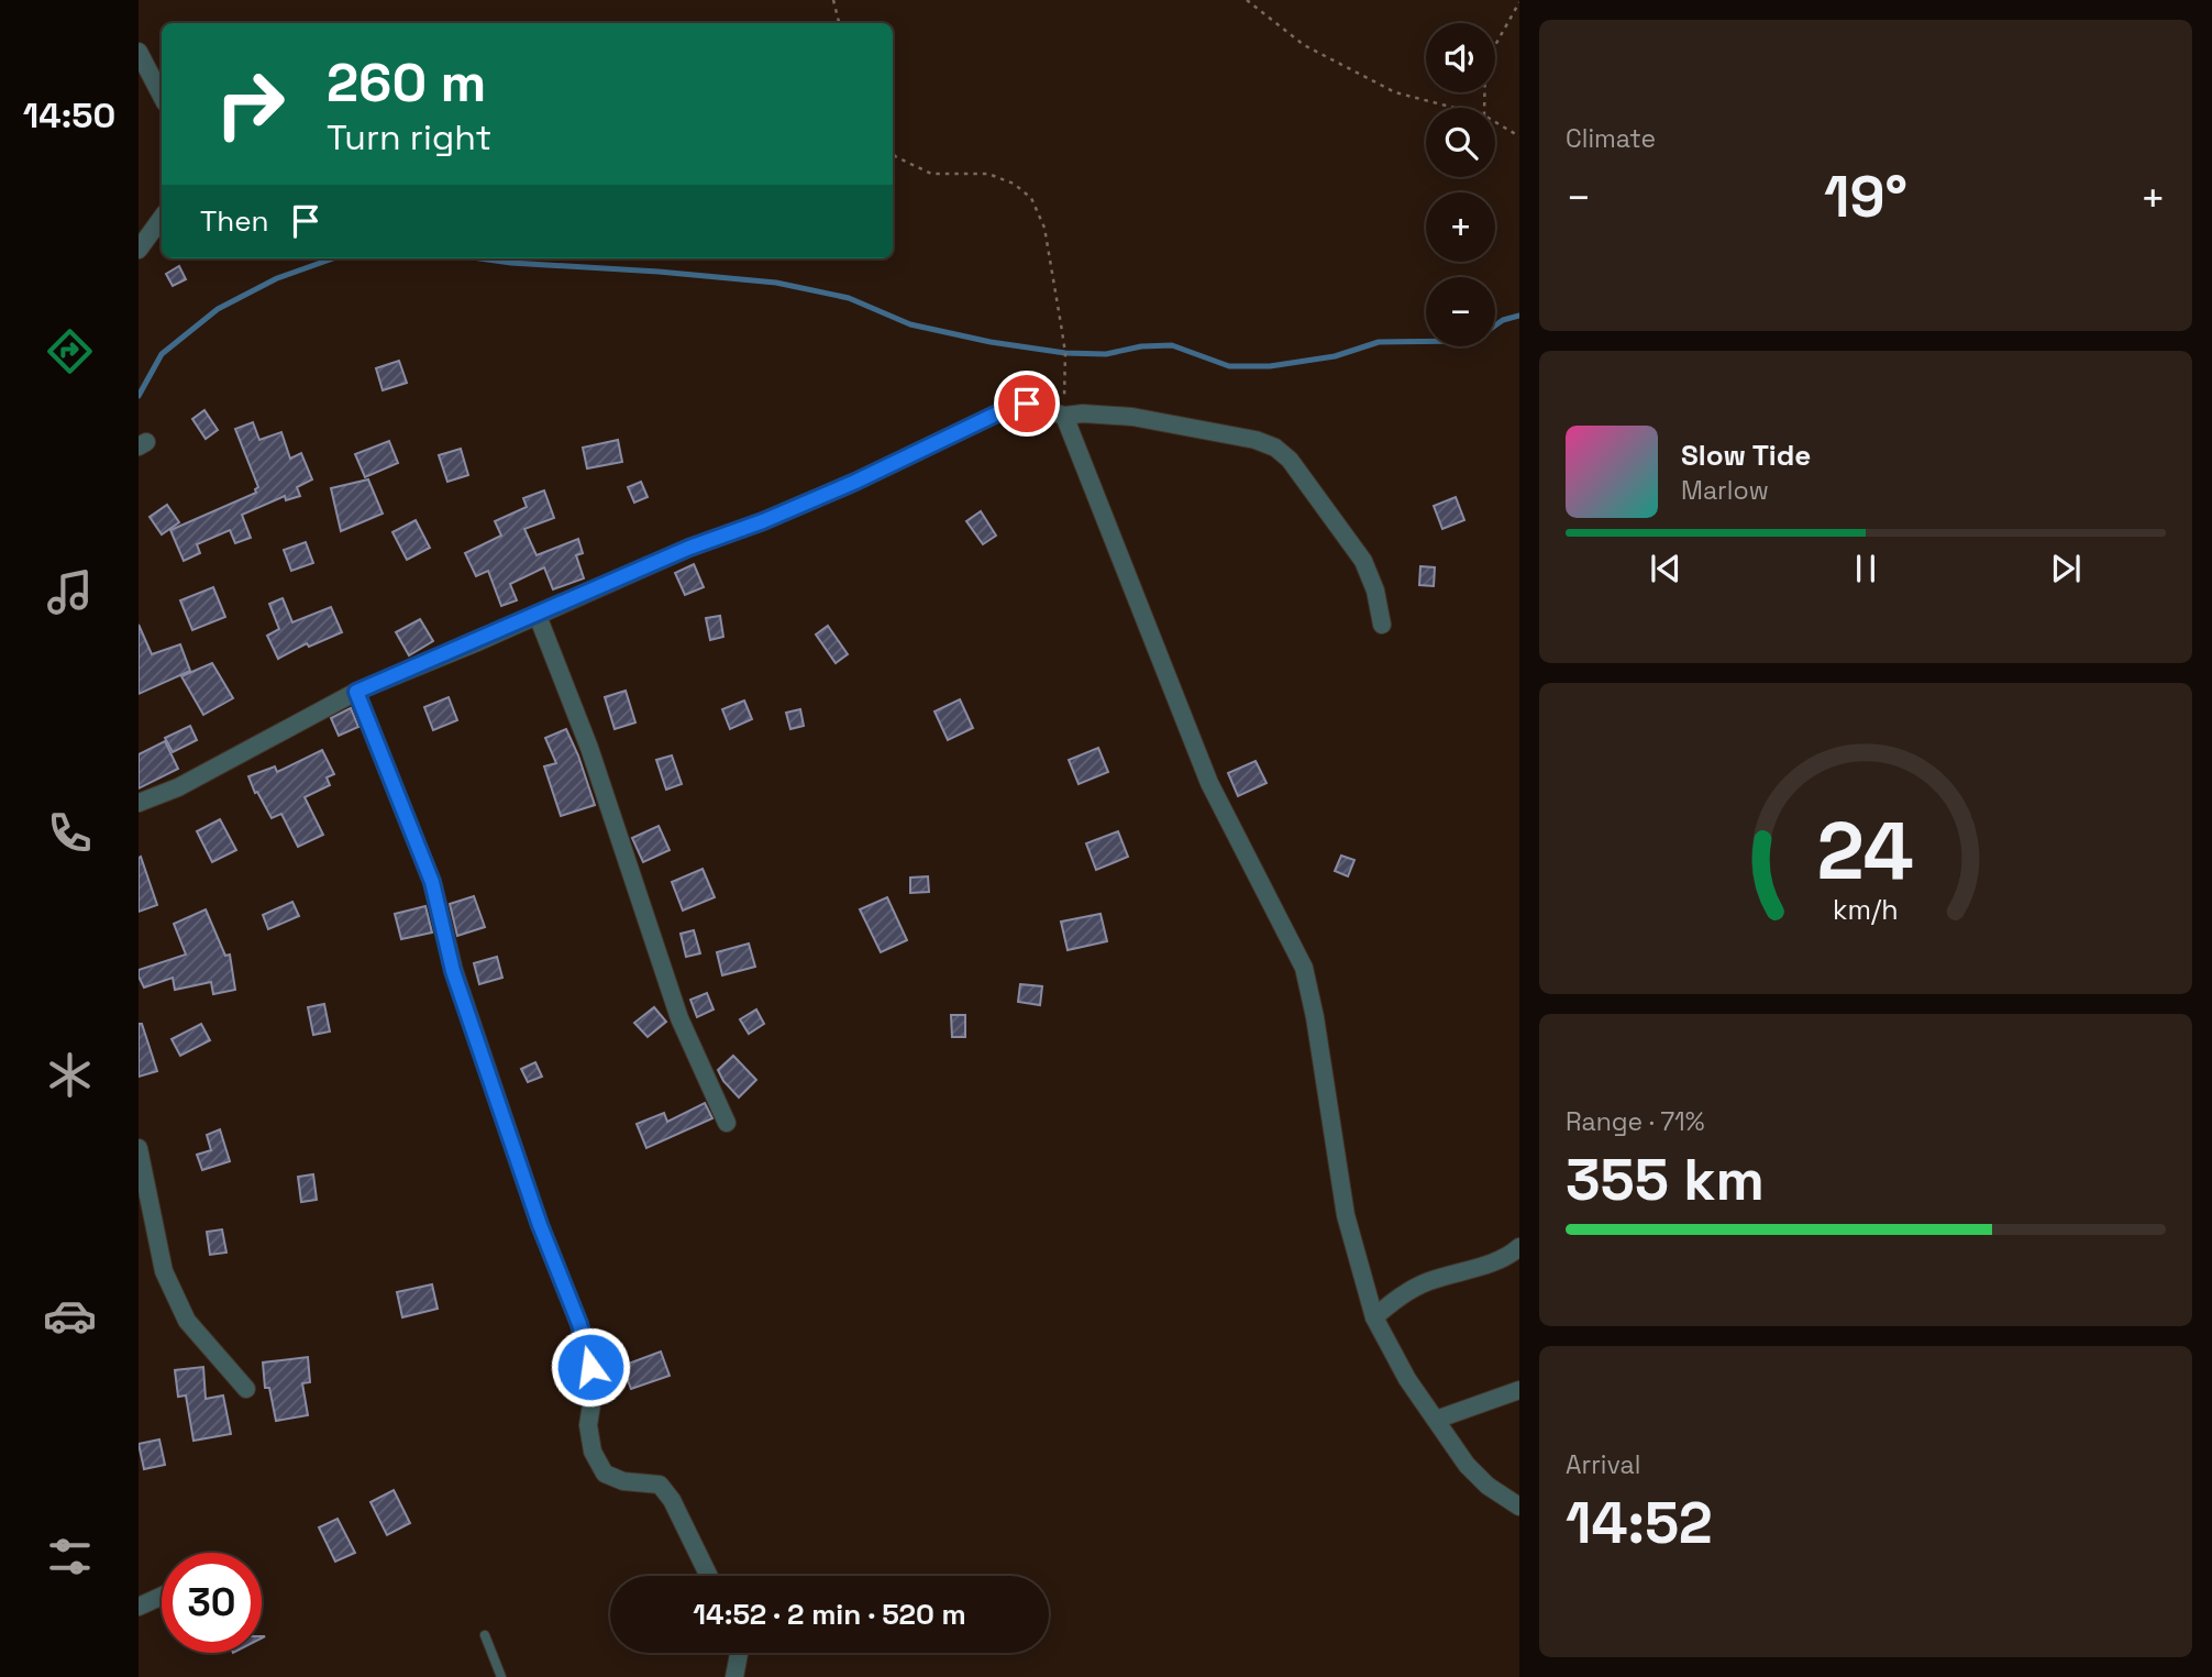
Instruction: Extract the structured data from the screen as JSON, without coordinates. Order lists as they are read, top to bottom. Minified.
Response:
{"page":{"tabs":"14:50","tile":["Climate",["Range · 71%","355 km"],["Arrival","14:52"]],"map_buttons":["+","−"],"turn":["260 m","Turn right"],"heat":["−","19°","+"],"then":"Then","song":["Slow Tide","Marlow"],"limit":"30","trip":"14:52 · 2 min · 520 m","gauge":["24","km/h"]}}
